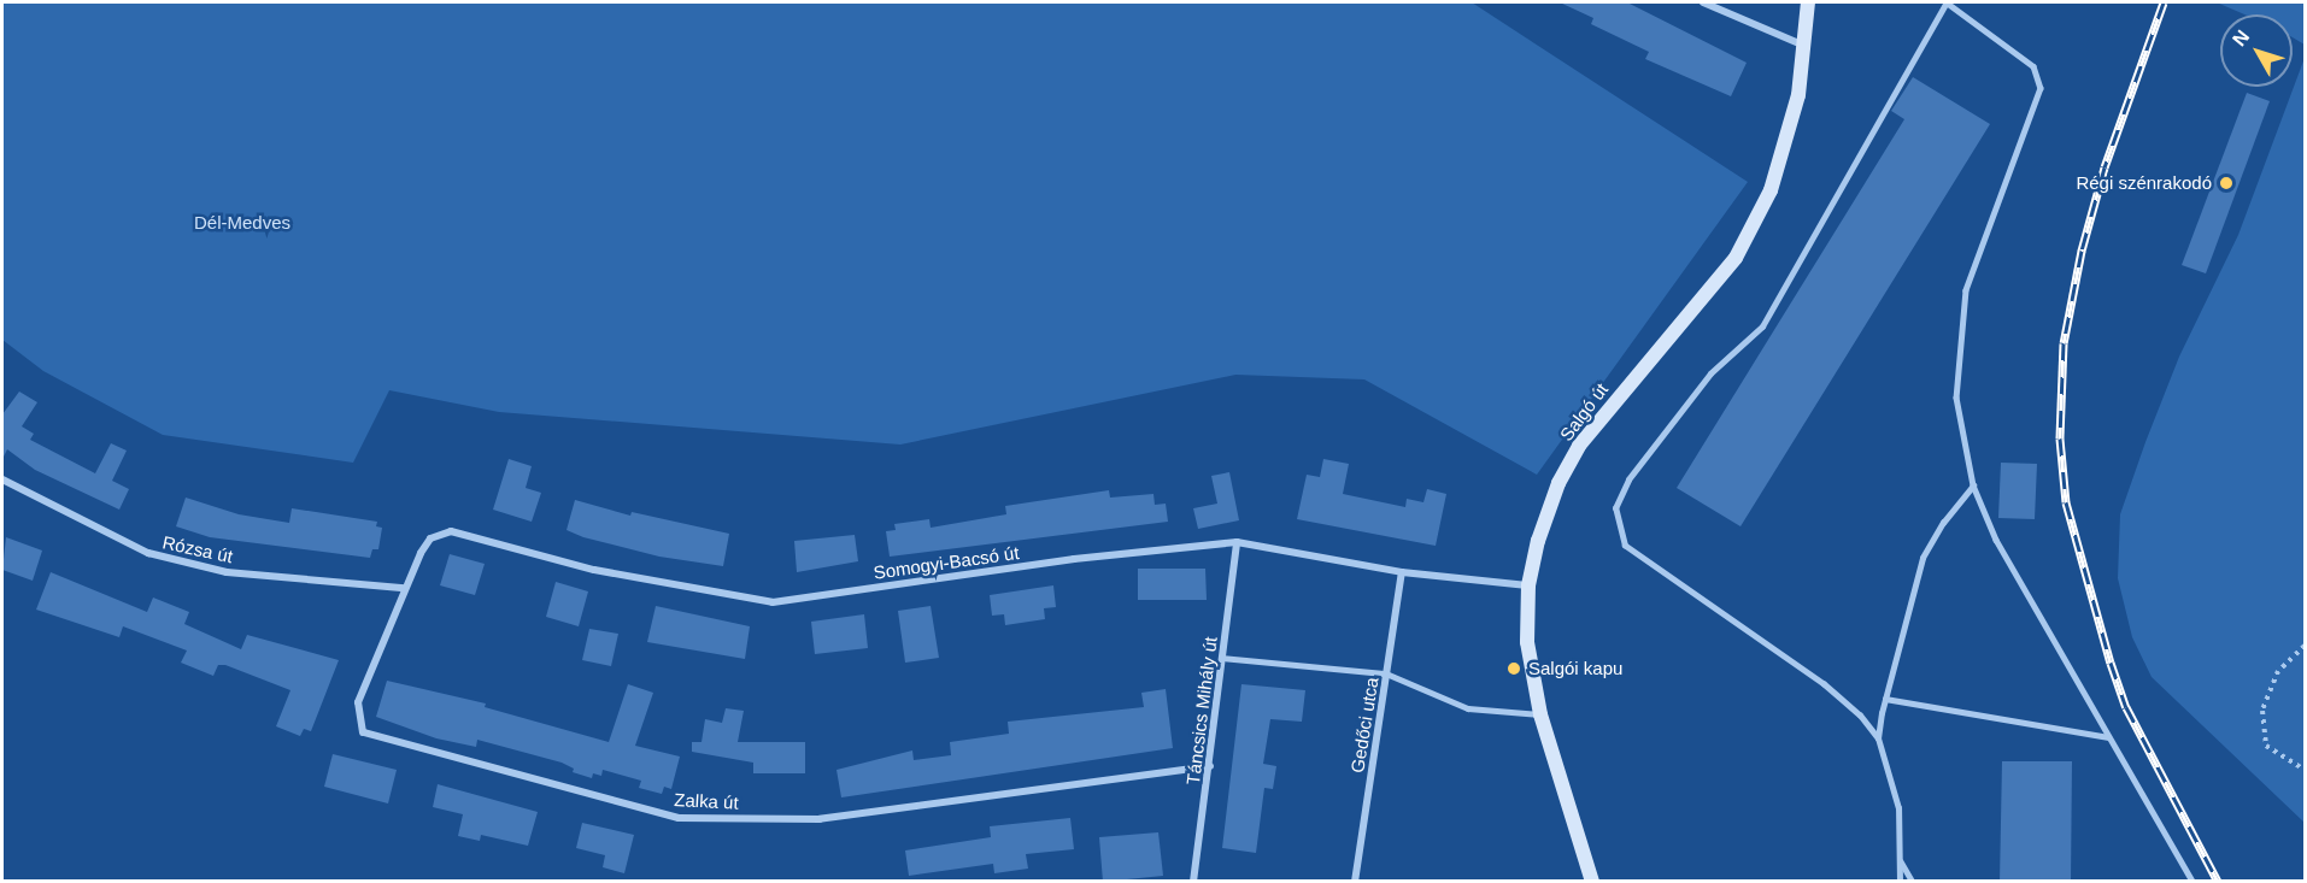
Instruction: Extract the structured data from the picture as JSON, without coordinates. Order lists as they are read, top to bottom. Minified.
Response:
{"streets":{"main road":["Salgó út"],"street":["Rózsa út","Somogyi-Bacsó út","Táncsics Mihály út","Gedőci utca","Zalka út"]},"crossings":[["Salgó út","Somogyi-Bacsó út"],["Rózsa út","Somogyi-Bacsó út"],["Rózsa út","Zalka út"],["Somogyi-Bacsó út","Táncsics Mihály út"],["Somogyi-Bacsó út","Gedőci utca"],["Somogyi-Bacsó út","Zalka út"],["Táncsics Mihály út","Zalka út"]],"parks":["Dél-Medves"],"places":["Régi szénrakodó","Salgói kapu"],"north":"top left"}
